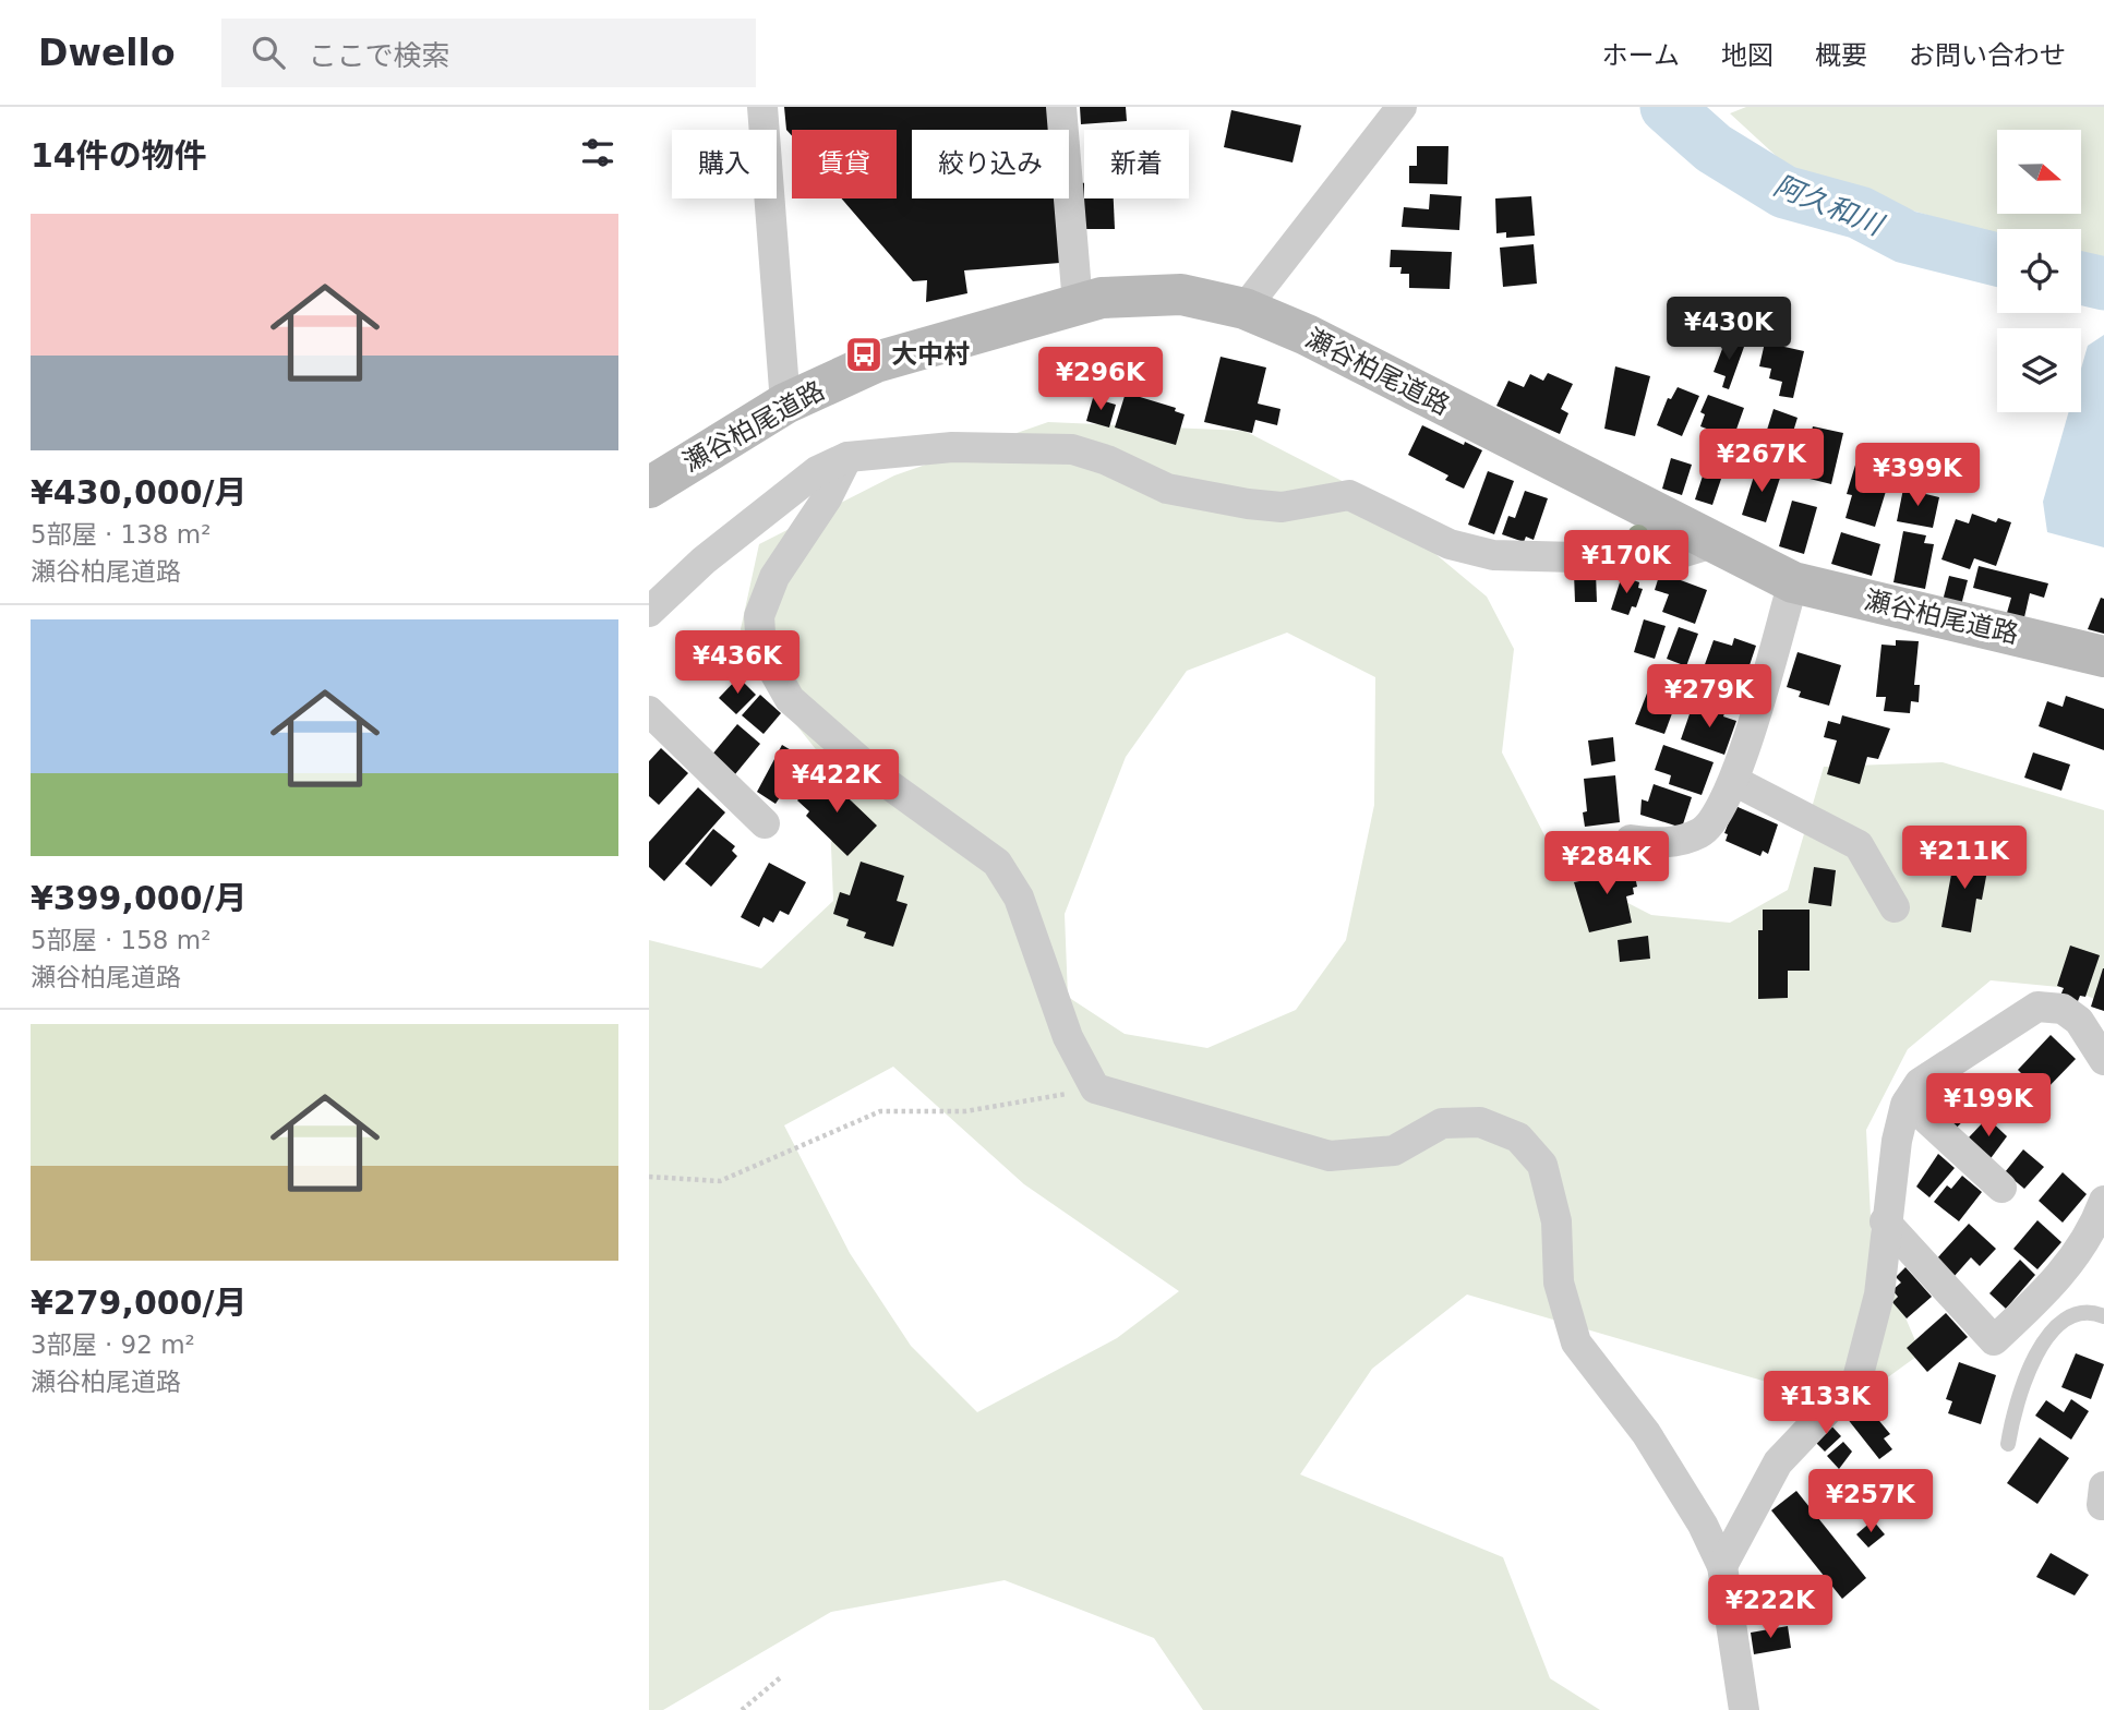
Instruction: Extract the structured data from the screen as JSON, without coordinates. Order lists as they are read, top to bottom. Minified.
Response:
{"streets":{"main road":["瀬谷柏尾道路"]},"water":["阿久和川"],"places":{"bus stop":["大中村"]},"north":"right","page":{"header":"Dwello","search":"ここで検索","nav":["ホーム","地図","概要","お問い合わせ"],"heading":"14件の物件","chip":["購入","賃貸","絞り込み","新着"],"list":[{"name":"¥430,000/月","note":"5部屋 · 138 m² · 瀬谷柏尾道路"},{"name":"¥399,000/月","note":"5部屋 · 158 m² · 瀬谷柏尾道路"},{"name":"¥279,000/月","note":"3部屋 · 92 m² · 瀬谷柏尾道路"}],"price":["¥430K","¥296K","¥267K","¥399K","¥170K","¥436K","¥279K","¥422K","¥211K","¥284K","¥199K","¥133K","¥257K","¥222K"]}}
